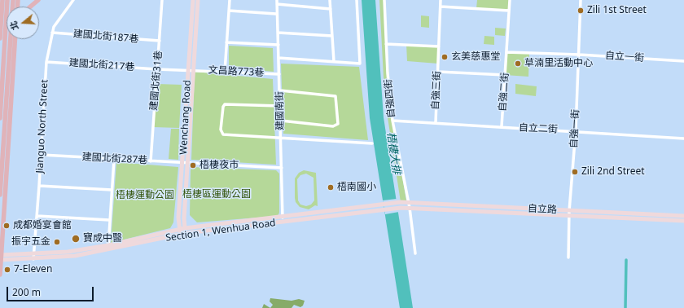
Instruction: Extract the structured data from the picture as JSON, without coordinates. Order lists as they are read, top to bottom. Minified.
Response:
{"streets":{"street":["建國北街187巷","自立一街","建國北街217巷","文昌路773巷","建國北街31巷","自強三街","自強二街","自強四街","建國南街","Wenchang Road","Jianguo North Street","自立二街","自強一街","建國北街287巷","自立路","Section 1, Wenhua Road"]},"crossings":[["建國北街187巷","建國北街31巷"],["建國北街187巷","Jianguo North Street"],["自立一街","自強二街"],["自立一街","自強一街"],["建國北街217巷","文昌路773巷"],["建國北街217巷","建國北街31巷"],["建國北街217巷","Wenchang Road"],["建國北街217巷","Jianguo North Street"],["文昌路773巷","建國南街"],["文昌路773巷","Wenchang Road"],["建國北街31巷","建國北街287巷"],["自強三街","自立二街"],["自強二街","自立二街"],["自強四街","自立二街"],["自強四街","自立路"],["建國南街","建國北街287巷"],["建國南街","Section 1, Wenhua Road"],["Wenchang Road","建國北街287巷"],["Wenchang Road","Section 1, Wenhua Road"],["Jianguo North Street","建國北街287巷"],["Jianguo North Street","Section 1, Wenhua Road"],["自立二街","自強一街"],["自強一街","自立路"],["自立路","Section 1, Wenhua Road"]],"water":["梧棲大排"],"parks":["梧棲區運動公園","梧棲運動公園"],"places":["Zili 1st Street","玄美慈惠堂","草湳里活動中心","梧棲夜市","Zili 2nd Street","梧南國小","成都婚宴會館","寶成中醫","振宇五金","7-Eleven"],"scale_bar":"200 m","north":"left"}
